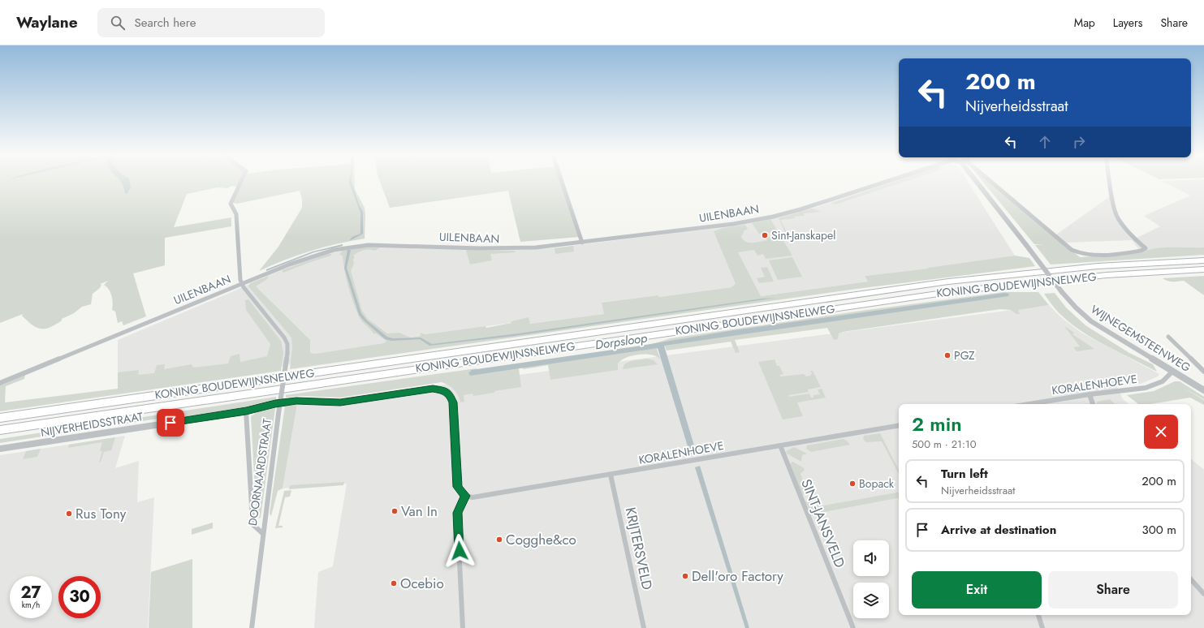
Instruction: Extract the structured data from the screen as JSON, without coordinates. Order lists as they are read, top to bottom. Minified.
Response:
{"streets":{"highway":["KONING BOUDEWIJNSNELWEG"],"street":["UILENBAAN","WIJNEGEMSTEENWEG","KORALENHOEVE","NIJVERHEIDSSTRAAT","DOORNAARDSTRAAT","SINT-JANSVELD","KRIJTERSVELD"]},"crossings":[["UILENBAAN","DOORNAARDSTRAAT"],["WIJNEGEMSTEENWEG","KORALENHOEVE"],["KORALENHOEVE","NIJVERHEIDSSTRAAT"],["KORALENHOEVE","SINT-JANSVELD"],["KORALENHOEVE","KRIJTERSVELD"],["NIJVERHEIDSSTRAAT","DOORNAARDSTRAAT"]],"water":["Dorpsloop"],"places":["Sint-Janskapel","PGZ","Bopack","Van In","Rus Tony","Cogghe&co","Dell'oro Factory","Ocebio"],"page":{"header":"Waylane","search":"Search here","nav":["Map","Layers","Share"],"turn":["200 m","Nijverheidsstraat"],"heading":["2 min","500 m · 21:10"],"list":[{"name":"Turn left","note":"Nijverheidsstraat","value":"200 m"},{"name":"Arrive at destination","value":"300 m"}],"buttons":["Exit","Share"],"speed":"27 km/h","limit":"30"}}
